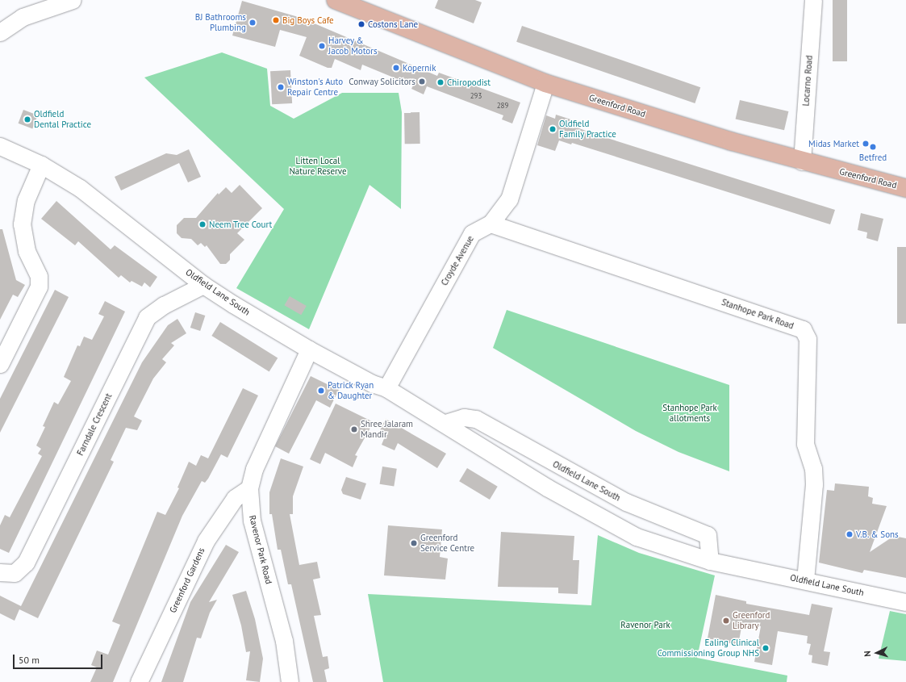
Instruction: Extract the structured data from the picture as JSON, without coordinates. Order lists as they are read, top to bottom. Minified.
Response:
{"streets":{"main road":["Greenford Road"],"street":["Locarno Road","Croyde Avenue","Oldfield Lane South","Stanhope Park Road","Farndale Crescent","Ravenor Park Road","Greenford Gardens"]},"crossings":[["Locarno Road","Greenford Road"],["Greenford Road","Croyde Avenue"],["Croyde Avenue","Oldfield Lane South"],["Croyde Avenue","Stanhope Park Road"],["Oldfield Lane South","Stanhope Park Road"],["Oldfield Lane South","Farndale Crescent"],["Oldfield Lane South","Ravenor Park Road"],["Ravenor Park Road","Greenford Gardens"]],"parks":["Litten Local Nature Reserve","Stanhope Park allotments","Ravenor Park"],"places":["Big Boys Cafe","BJ Bathrooms Plumbing","Costons Lane","Harvey & Jacob Motors","Kopernik","Conway Solicitors","Chiropodist","Winston's Auto Repair Centre","Oldfield Dental Practice","Oldfield Family Practice","Midas Market","Betfred","Neem Tree Court","Patrick Ryan & Daughter","Shree Jalaram Mandir","V.B. & Sons","Greenford Service Centre","Greenford Library","Ealing Clinical Commissioning Group NHS"],"house_numbers":["293","289"],"scale_bar":"50 m","north":"left"}
